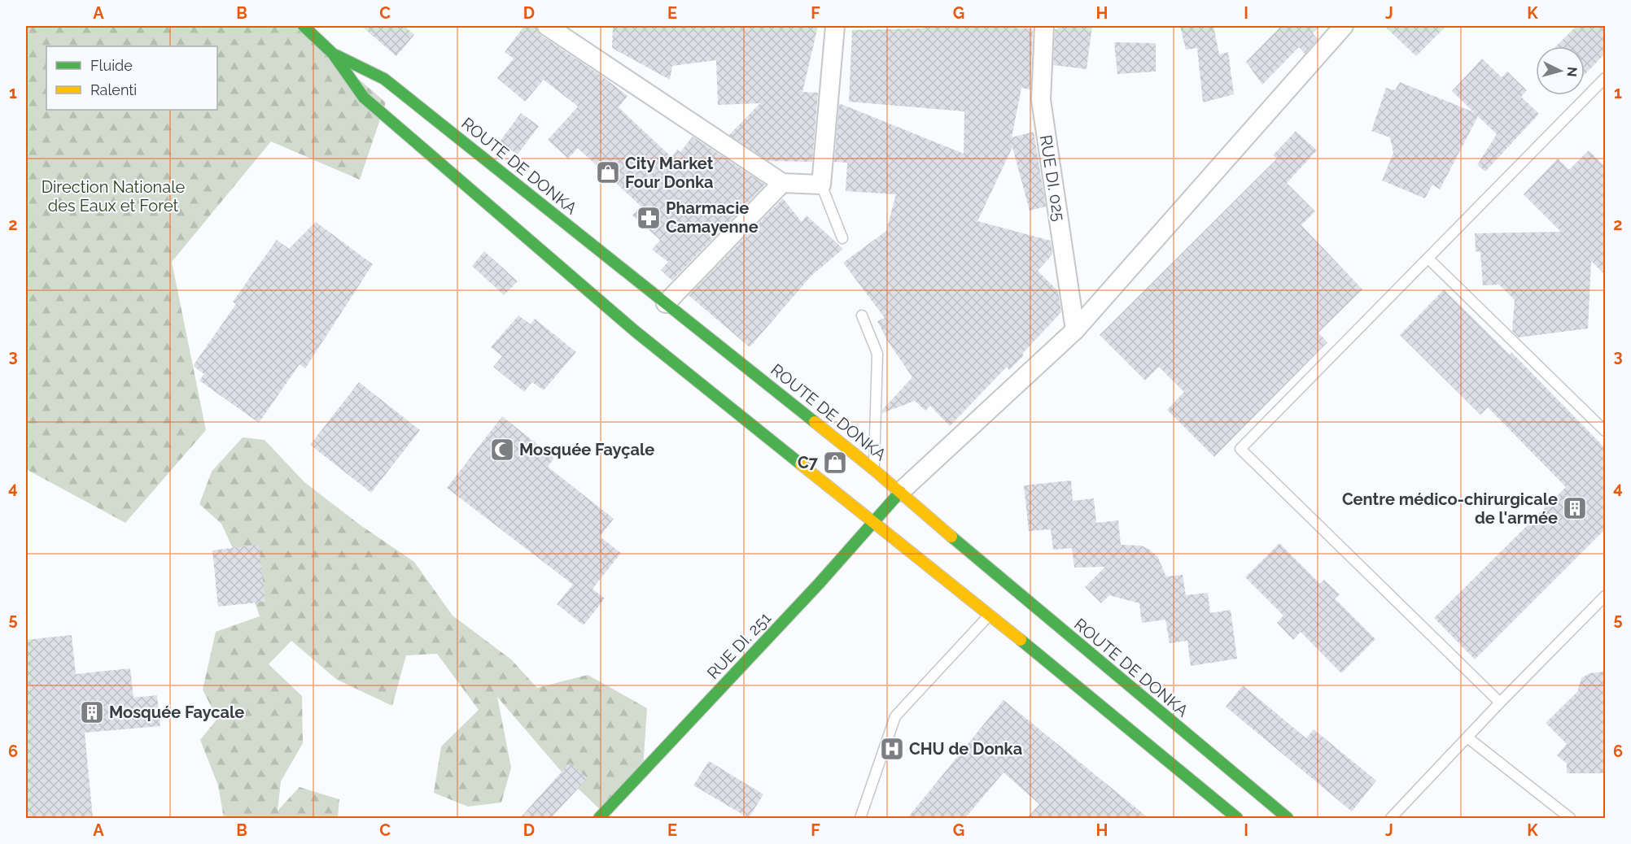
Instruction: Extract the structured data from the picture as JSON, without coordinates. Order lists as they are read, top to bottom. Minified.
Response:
{"streets":{"main road":["ROUTE DE DONKA","RUE DI. 251"],"street":["RUE DI. 025"]},"crossings":[["ROUTE DE DONKA","RUE DI. 251"]],"parks":["Direction Nationale des Eaux et Foret"],"places":{"shop":["City Market Four Donka","C7"],"pharmacy":["Pharmacie Camayenne"],"mosque":["Mosquée Fayçale"],"building":["Centre médico-chirurgicale de l'armée","Mosquée Faycale"],"hospital":["CHU de Donka"]},"legend":["Fluide","Ralenti"],"north":"right","grid":{"columns":["A","B","C","D","E","F","G","H","I","J","K"],"rows":["1","2","3","4","5","6"]}}
